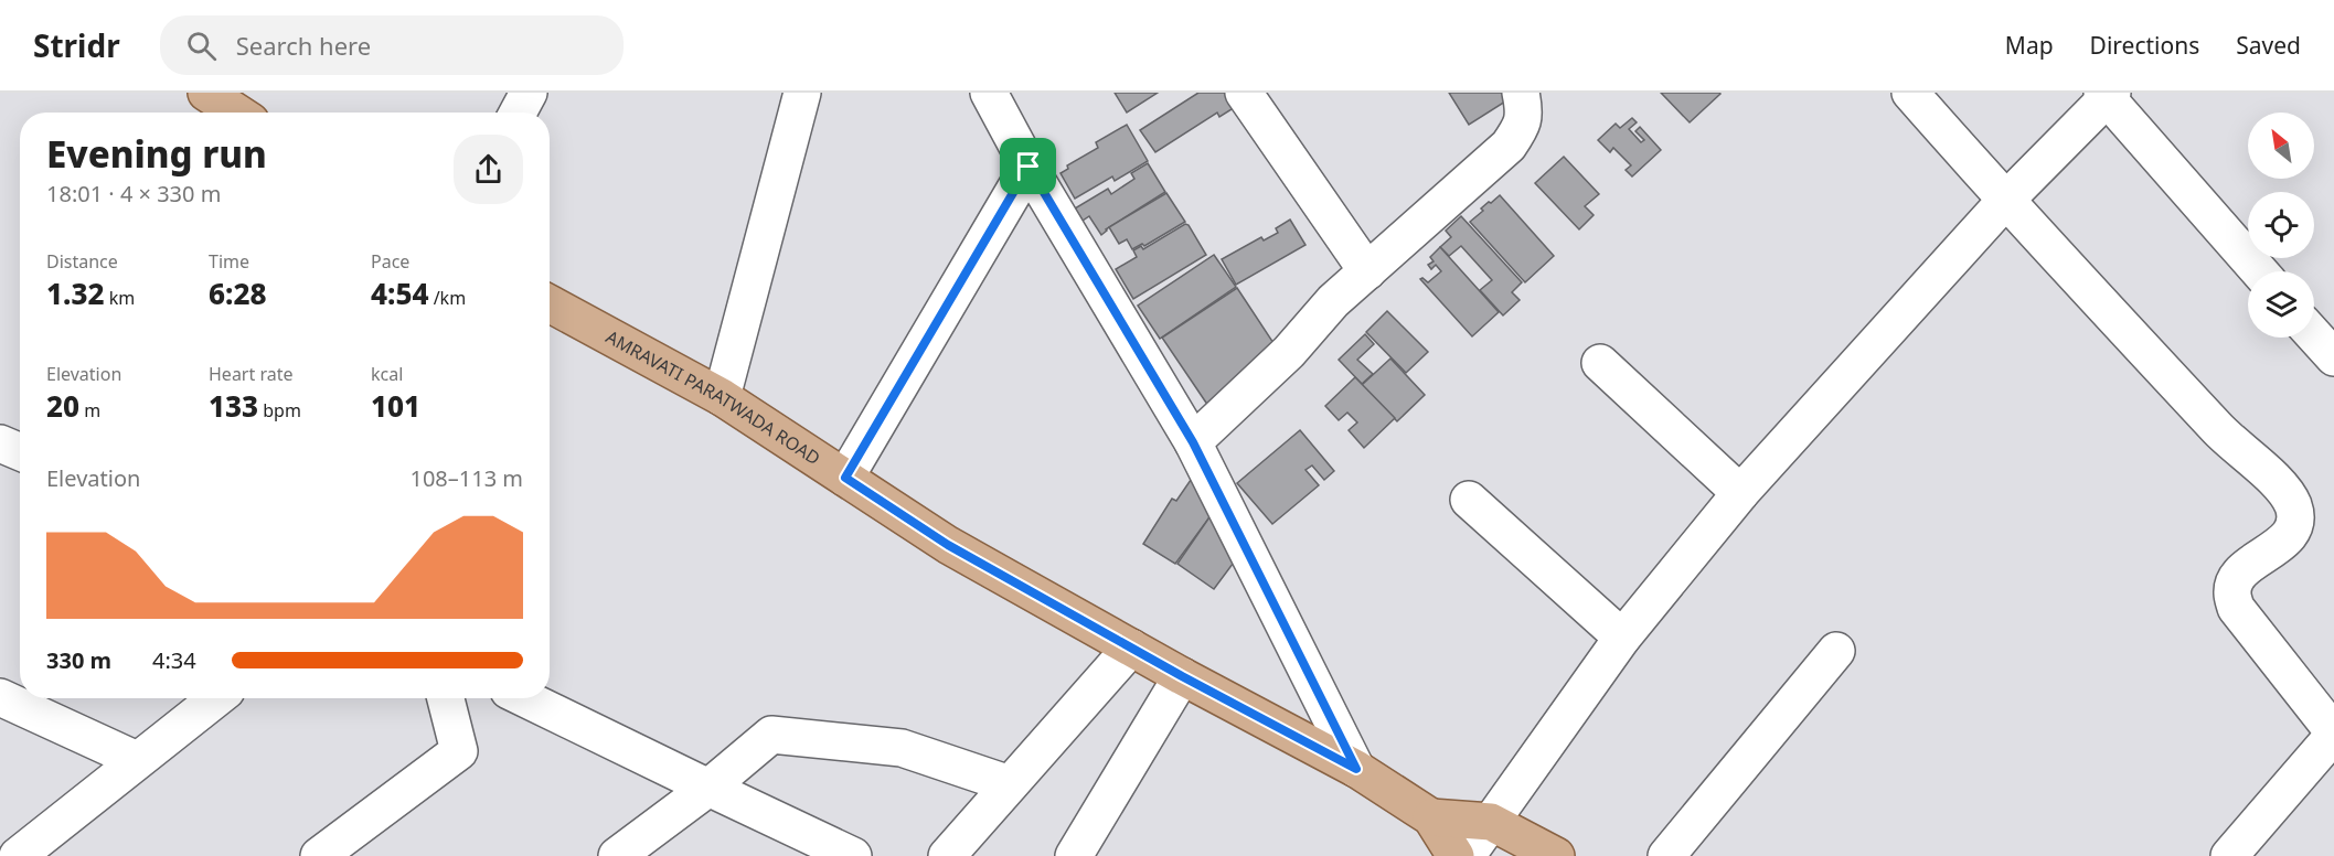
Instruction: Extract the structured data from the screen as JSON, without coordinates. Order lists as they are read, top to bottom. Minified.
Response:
{"streets":{"main road":["AMRAVATI PARATWADA ROAD"]},"north":"top left","page":{"header":"Stridr","search":"Search here","nav":["Map","Directions","Saved"],"heading":["Evening run","18:01 · 4 × 330 m"],"stats":[["Distance","1.32 km"],["Time","6:28"],["Pace","4:54 /km"],["Elevation","20 m"],["Heart rate","133 bpm"],["kcal","101"]],"chart":["Elevation","108–113 m"],"list":[{"name":"330 m","note":"4:34"}]}}
